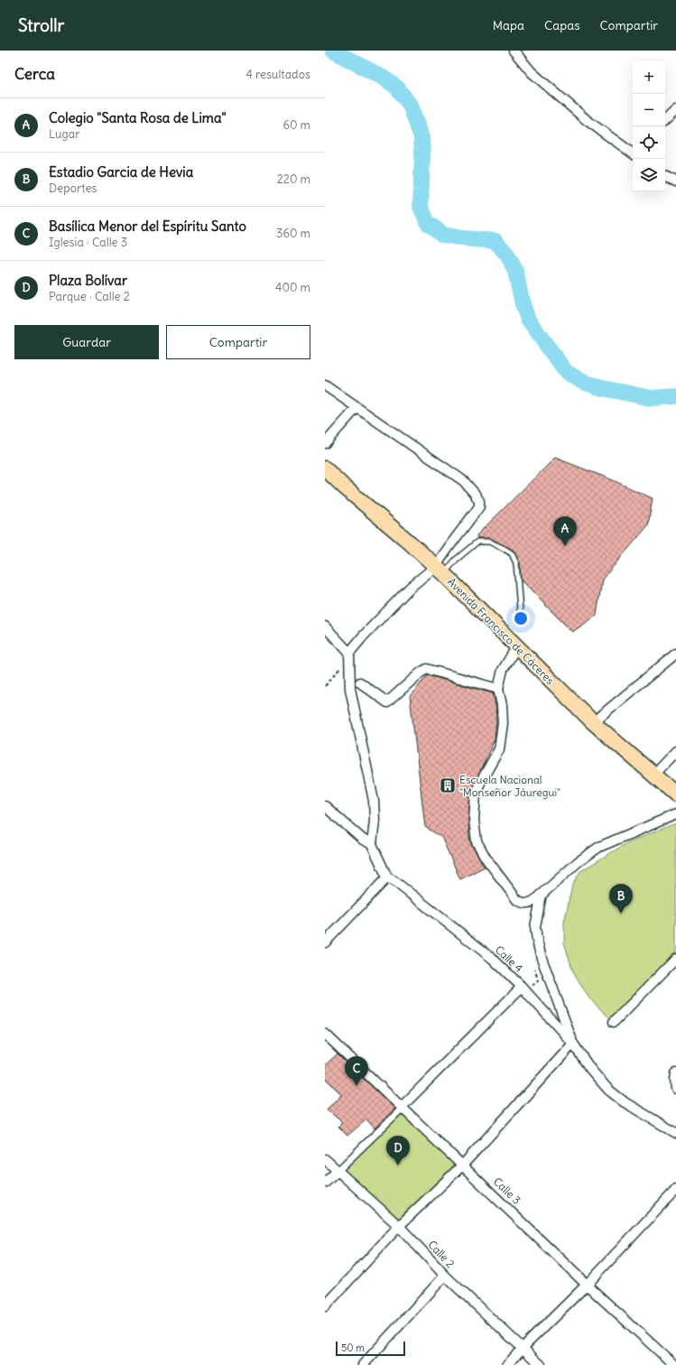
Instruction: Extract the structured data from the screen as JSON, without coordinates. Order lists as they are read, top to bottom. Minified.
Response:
{"streets":{"main road":["Avenida Francisco de Cáceres"],"street":["Calle 4","Calle 3","Calle 2"]},"places":{"building":["Escuela Nacional \"Monseñor Jáuregui\""]},"scale_bar":"50 m","page":{"header":"Strollr","nav":["Mapa","Capas","Compartir"],"heading":["Cerca","4 resultados"],"map_buttons":["+","−"],"list":[{"mark":"A","name":"Colegio \"Santa Rosa de Lima\"","note":"Lugar","value":"60 m"},{"mark":"B","name":"Estadio Garcia de Hevia","note":"Deportes","value":"220 m"},{"mark":"C","name":"Basílica Menor del Espíritu Santo","note":"Iglesia · Calle 3","value":"360 m"},{"mark":"D","name":"Plaza Bolívar","note":"Parque · Calle 2","value":"400 m"}],"buttons":["Guardar","Compartir"],"pins":["A","B","C","D"],"scale":"50 m"}}
